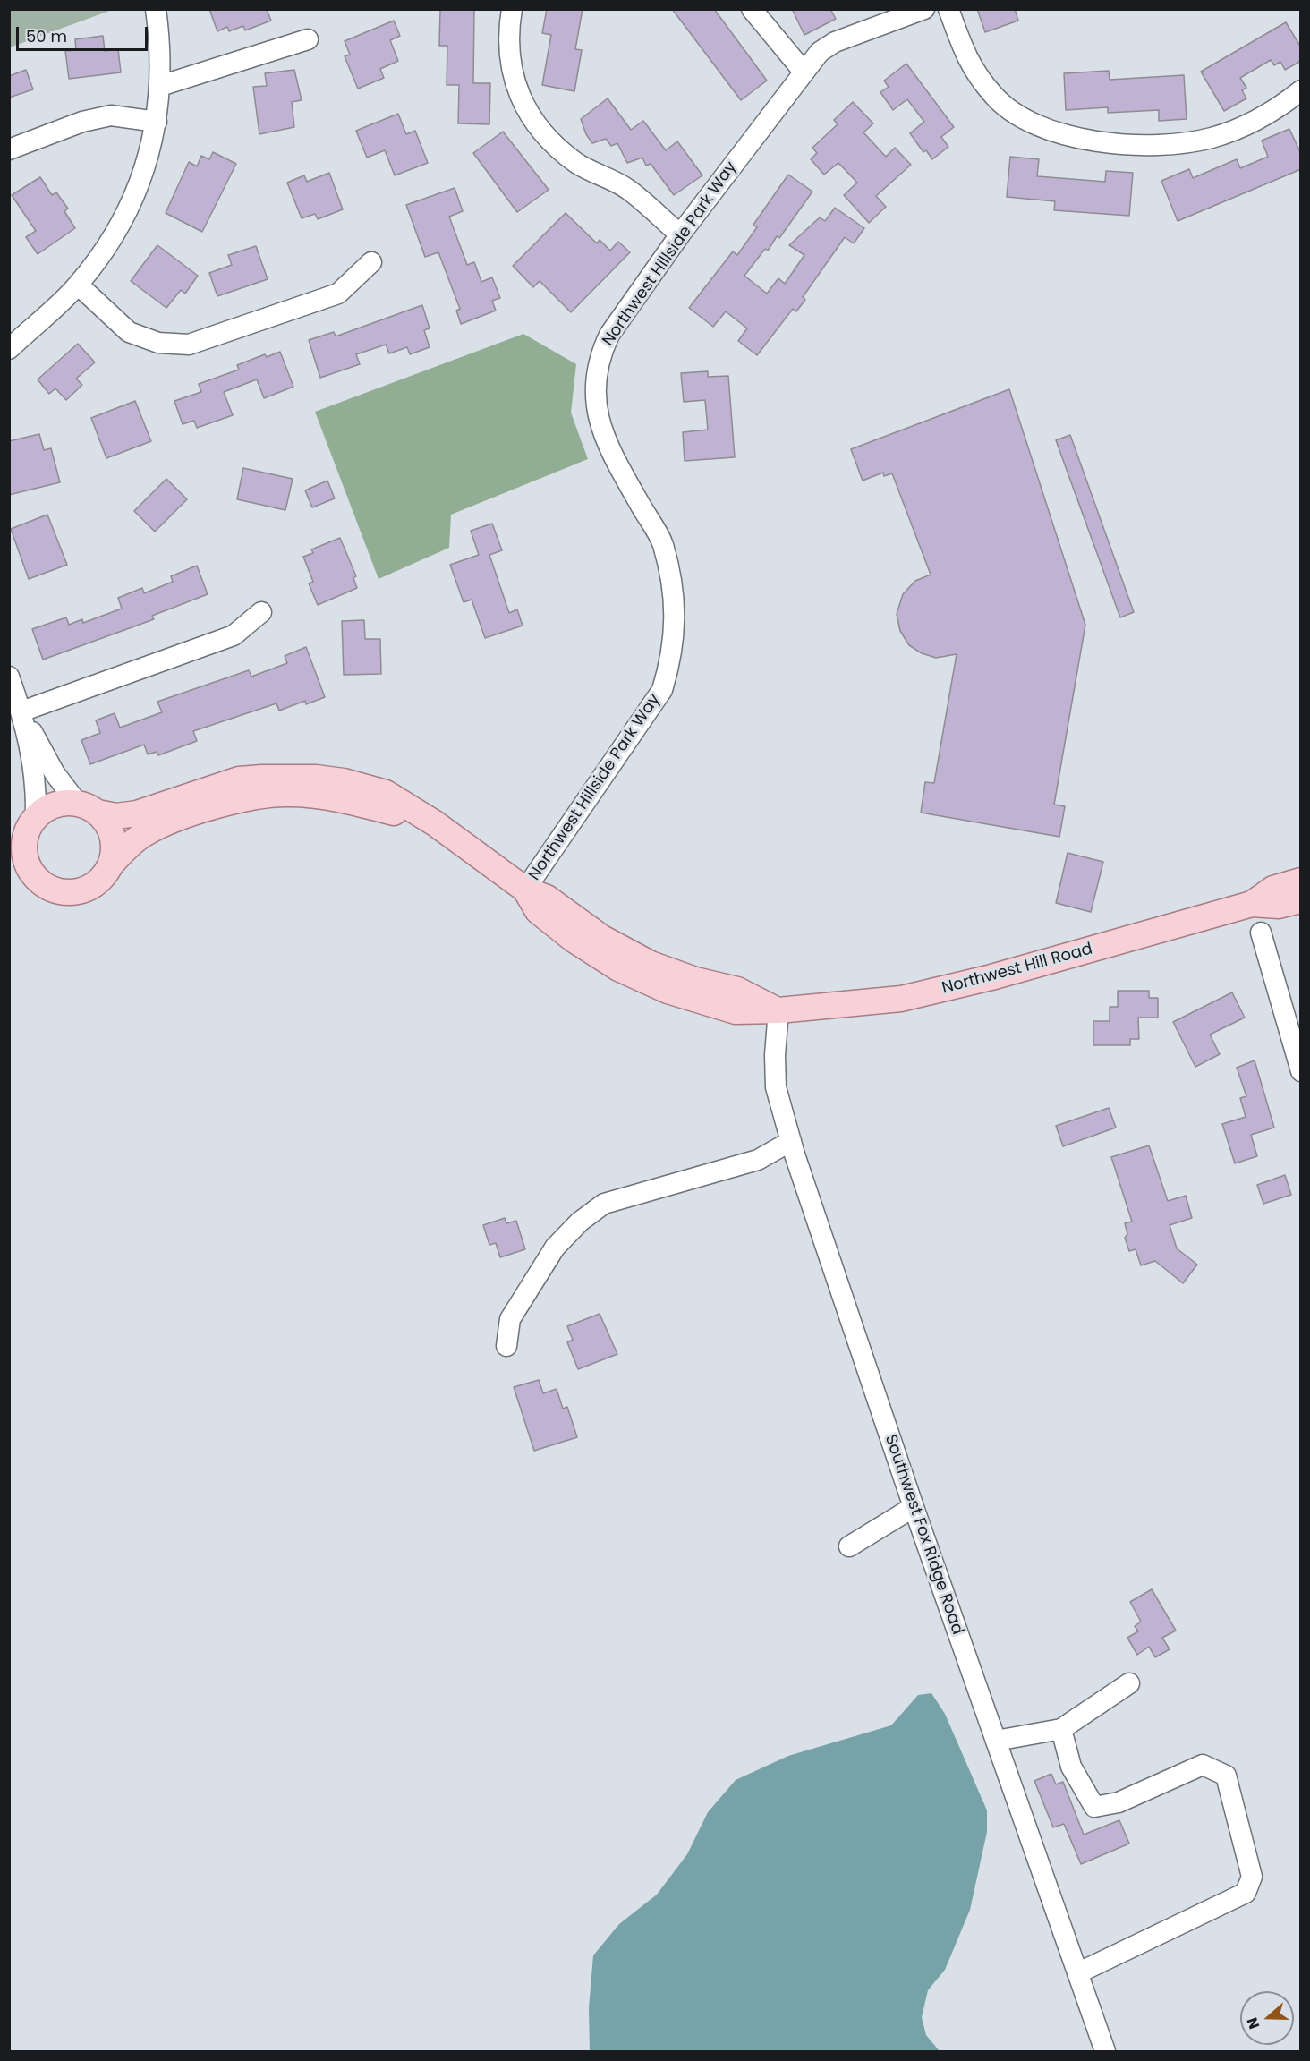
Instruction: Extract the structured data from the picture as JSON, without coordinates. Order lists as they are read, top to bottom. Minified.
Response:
{"streets":{"main road":["Northwest Hill Road"],"street":["Northwest Hillside Park Way","Southwest Fox Ridge Road"]},"crossings":[["Northwest Hill Road","Southwest Fox Ridge Road"]],"scale_bar":"50 m","north":"left"}
